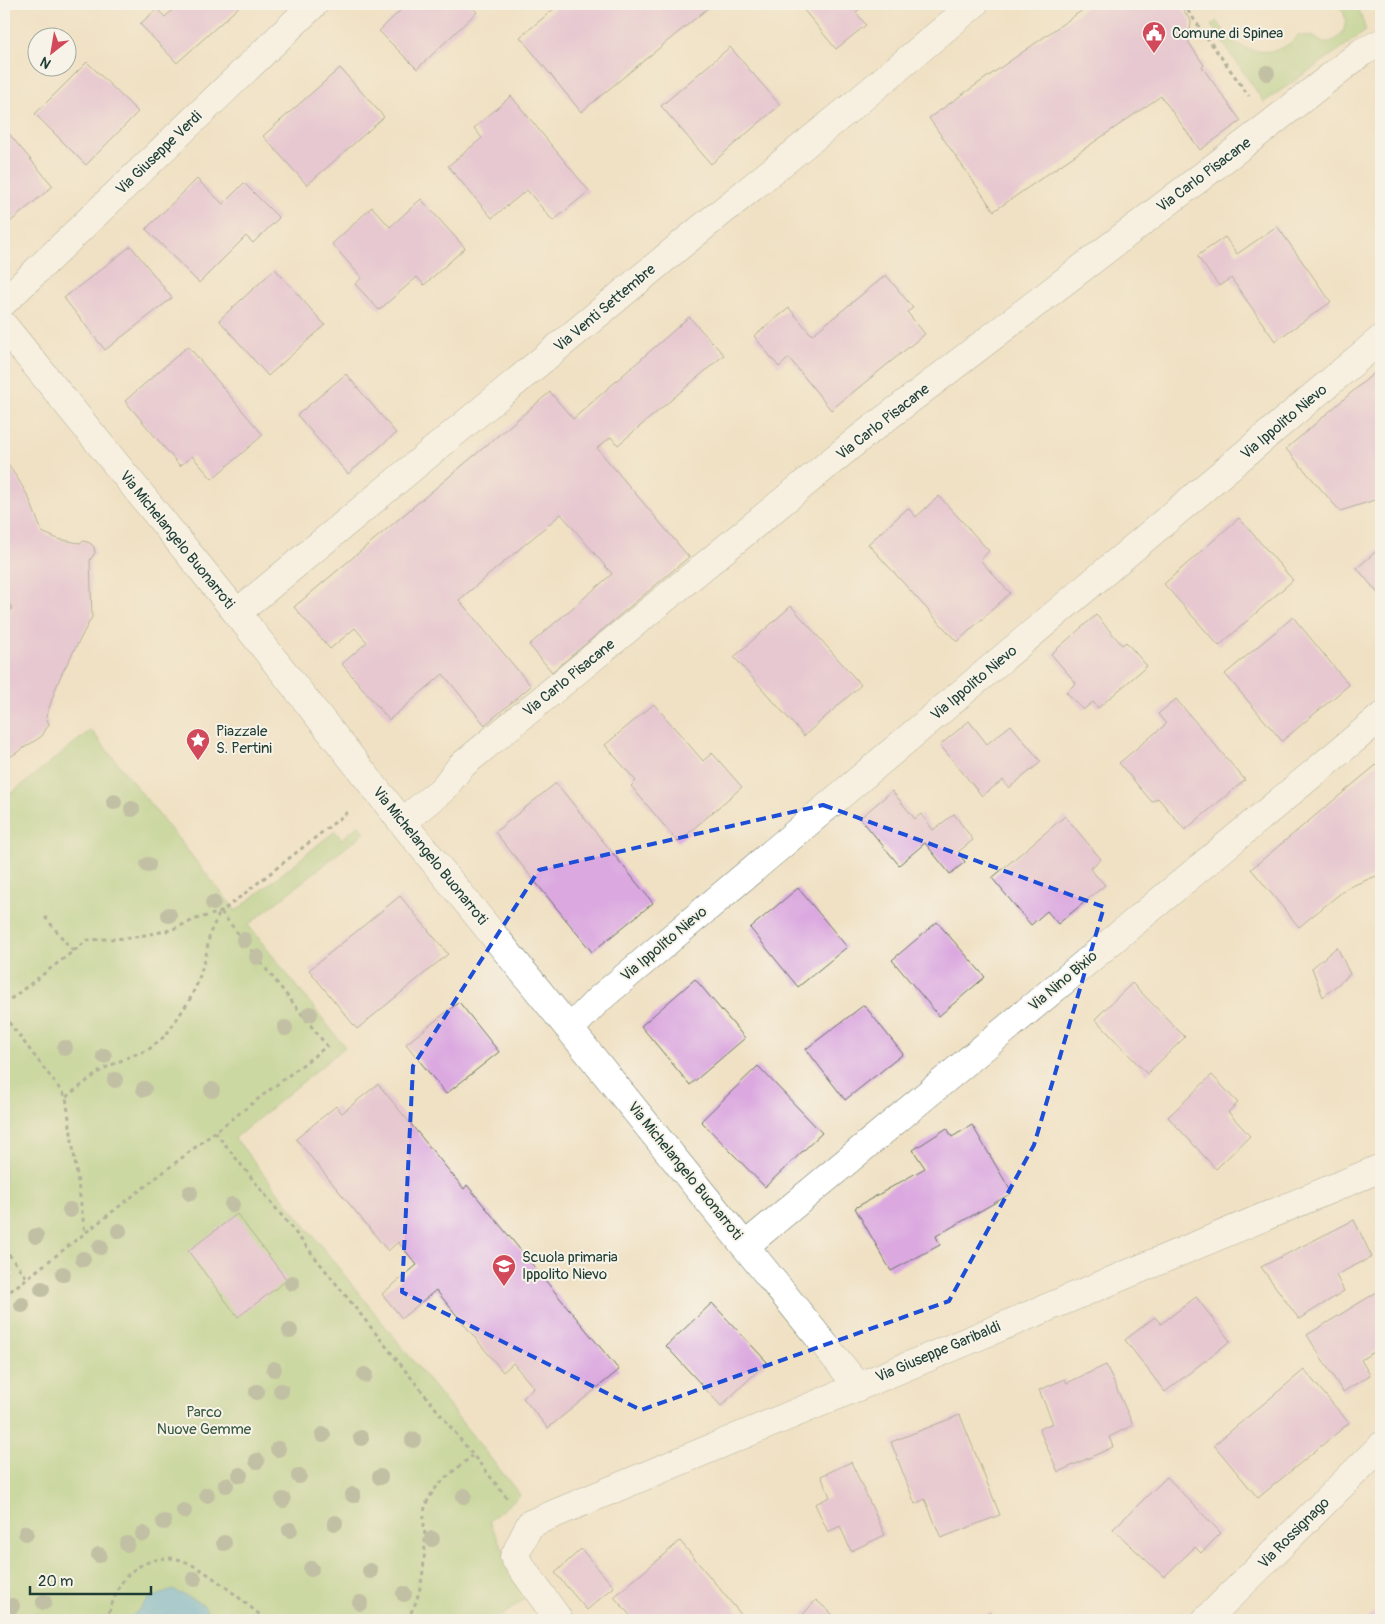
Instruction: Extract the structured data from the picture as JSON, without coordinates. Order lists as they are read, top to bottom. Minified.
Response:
{"streets":{"street":["Via Giuseppe Verdi","Via Carlo Pisacane","Via Venti Settembre","Via Ippolito Nievo","Via Michelangelo Buonarroti","Via Nino Bixio","Via Giuseppe Garibaldi","Via Rossignago"]},"crossings":[["Via Carlo Pisacane","Via Michelangelo Buonarroti"],["Via Venti Settembre","Via Michelangelo Buonarroti"],["Via Ippolito Nievo","Via Michelangelo Buonarroti"],["Via Michelangelo Buonarroti","Via Nino Bixio"],["Via Michelangelo Buonarroti","Via Giuseppe Garibaldi"]],"parks":["Parco Nuove Gemme"],"places":{"public building":["Comune di Spinea"],"place":["Piazzale S. Pertini"],"school or university":["Scuola primaria Ippolito Nievo"]},"scale_bar":"20 m","north":"bottom left"}
